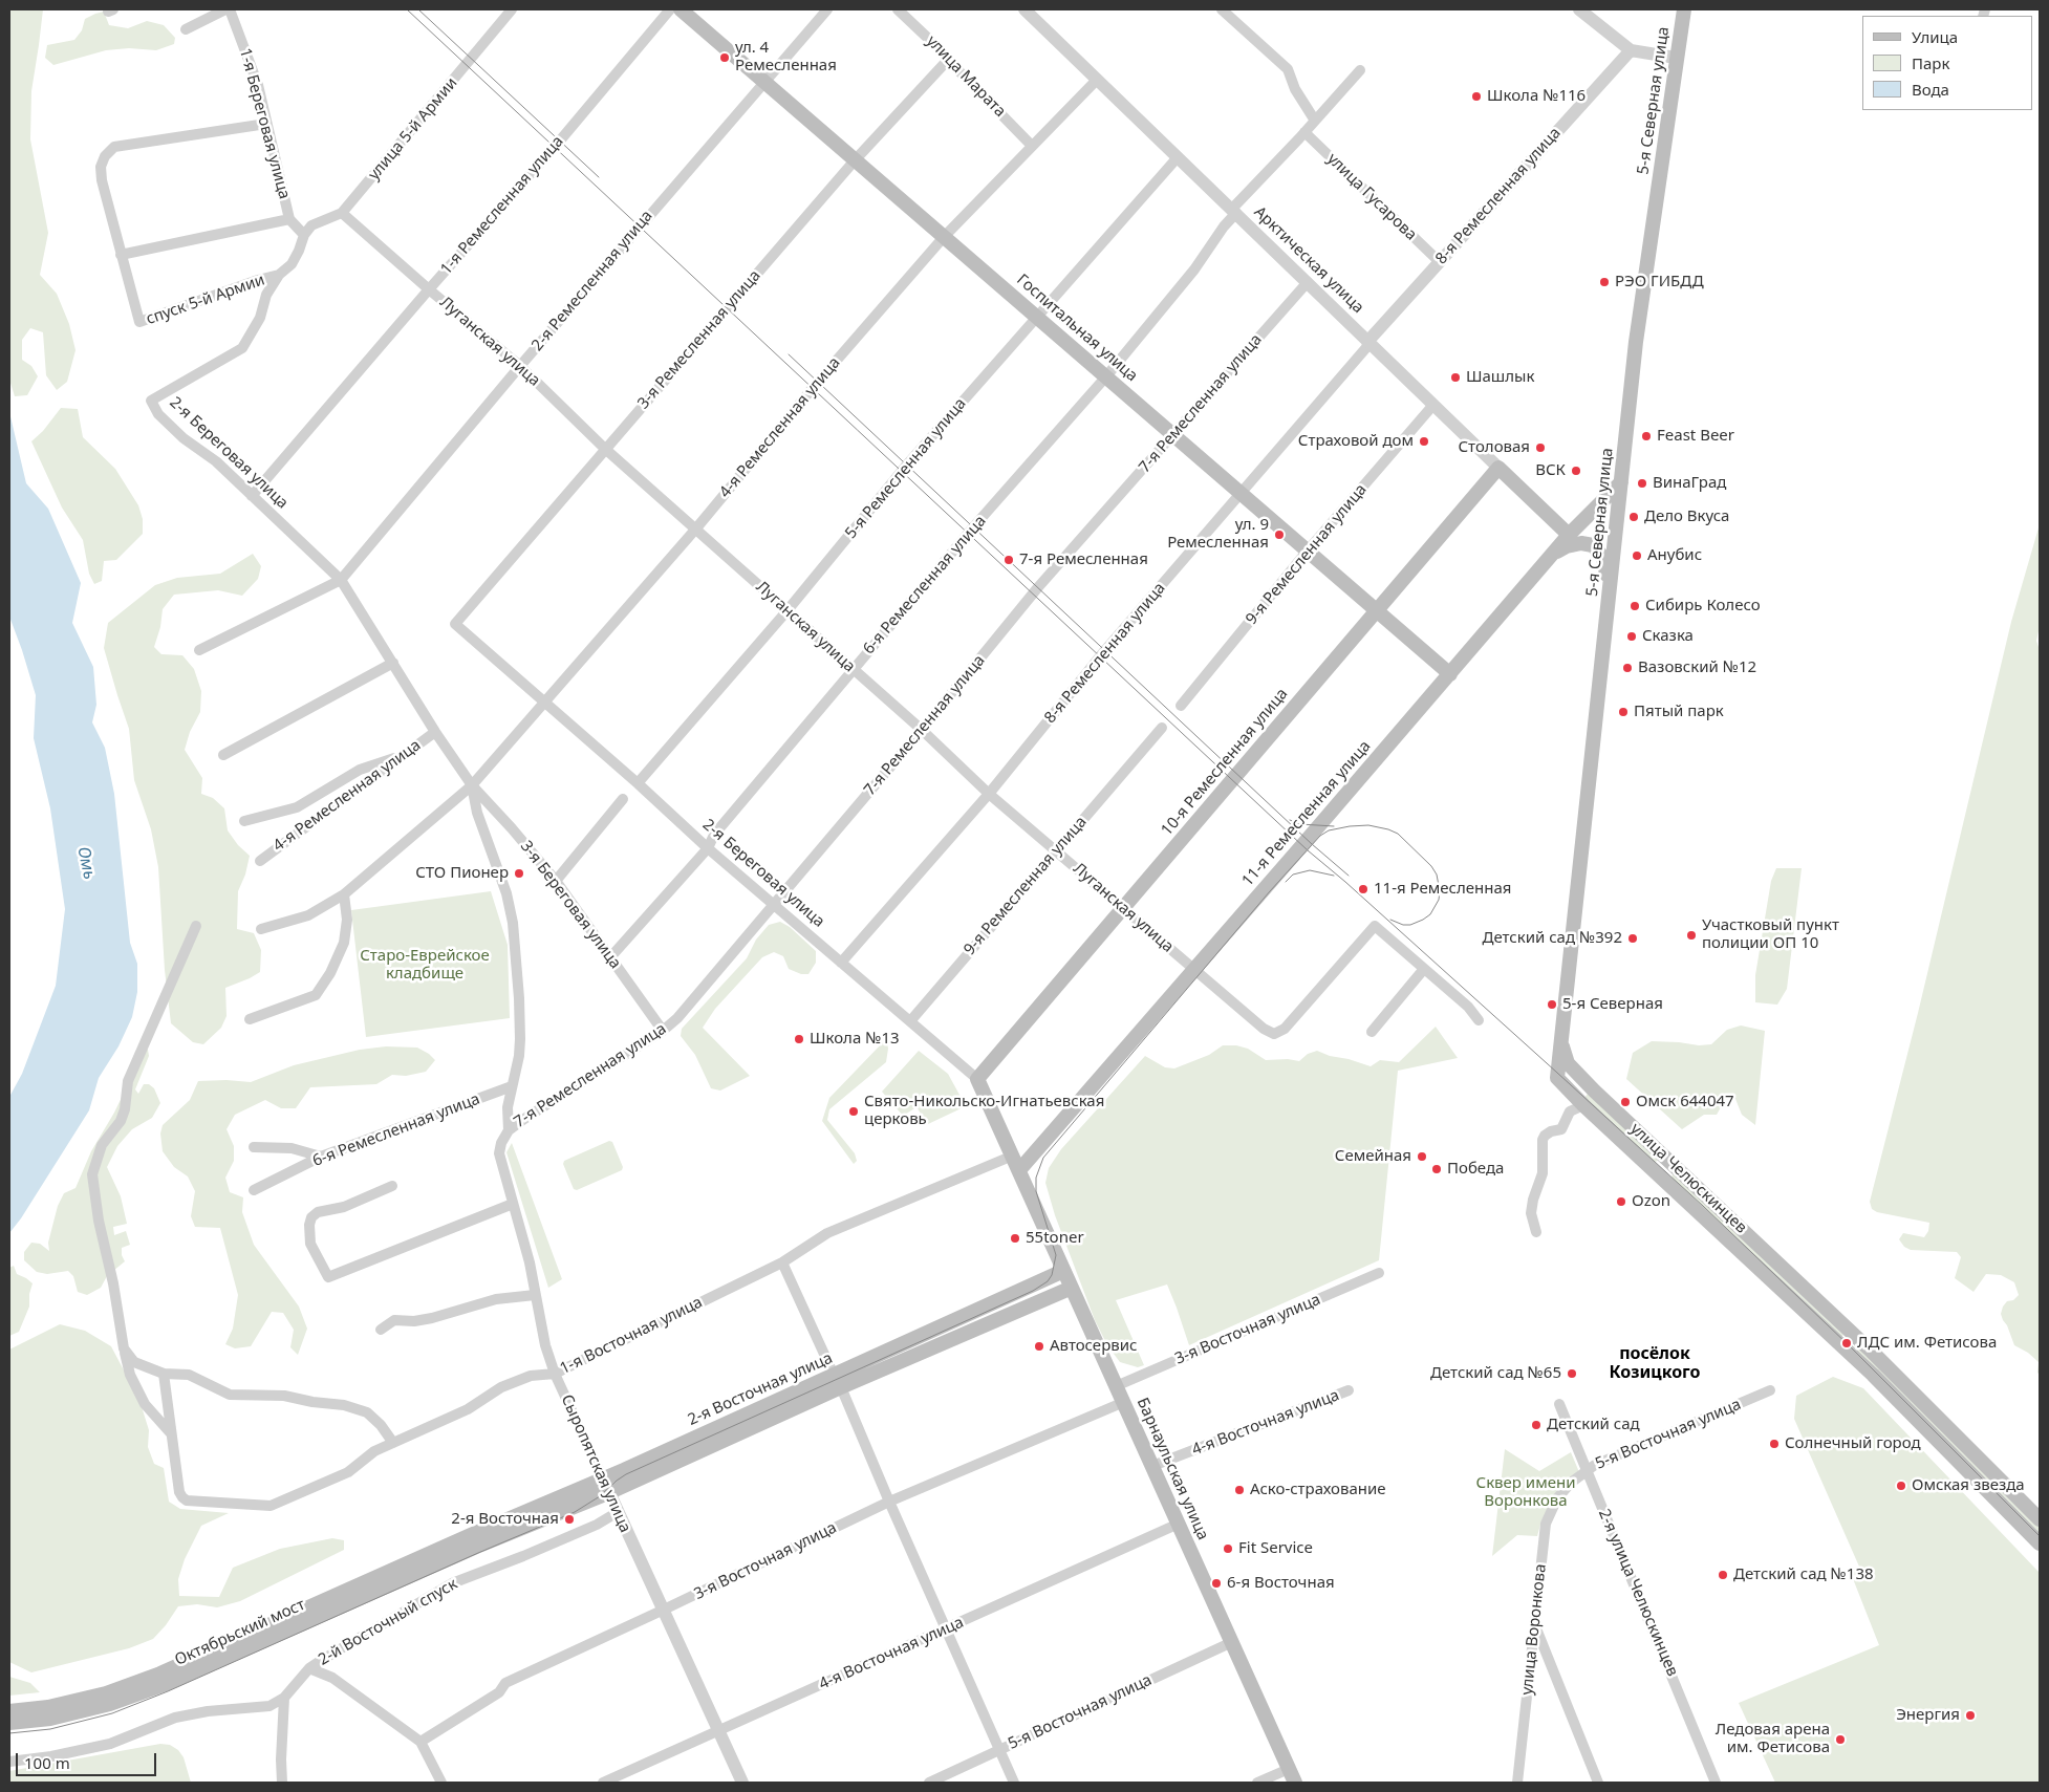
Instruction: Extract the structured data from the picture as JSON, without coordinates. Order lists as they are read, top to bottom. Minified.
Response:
{"streets":{"main road":["5-я Северная улица","Арктическая улица","Госпитальная улица","2-я Береговая улица","10-я Ремесленная улица","11-я Ремесленная улица","улица Челюскинцев","2-я Восточная улица","Барнаульская улица","Октябрьский мост"],"street":["улица Марата","1-я Береговая улица","улица 5-й Армии","8-я Ремесленная улица","улица Гусарова","1-я Ремесленная улица","2-я Ремесленная улица","спуск 5-й Армии","3-я Ремесленная улица","Луганская улица","7-я Ремесленная улица","4-я Ремесленная улица","5-я Ремесленная улица","9-я Ремесленная улица","6-я Ремесленная улица","3-я Береговая улица","3-я Восточная улица","1-я Восточная улица","4-я Восточная улица","5-я Восточная улица","Сыропятская улица","2-я улица Челюскинцев","2-й Восточный спуск","улица Воронкова"]},"crossings":[["улица Марата","3-я Ремесленная улица"],["улица Марата","4-я Ремесленная улица"],["5-я Северная улица","11-я Ремесленная улица"],["5-я Северная улица","улица Челюскинцев"],["1-я Береговая улица","улица 5-й Армии"],["1-я Береговая улица","2-я Береговая улица"],["улица 5-й Армии","Луганская улица"],["улица 5-й Армии","2-я Береговая улица"],["8-я Ремесленная улица","улица Гусарова"],["8-я Ремесленная улица","Арктическая улица"],["8-я Ремесленная улица","Госпитальная улица"],["8-я Ремесленная улица","Луганская улица"],["8-я Ремесленная улица","2-я Береговая улица"],["улица Гусарова","6-я Ремесленная улица"],["1-я Ремесленная улица","Луганская улица"],["1-я Ремесленная улица","2-я Береговая улица"],["Арктическая улица","7-я Ремесленная улица"],["Арктическая улица","4-я Ремесленная улица"],["Арктическая улица","5-я Ремесленная улица"],["Арктическая улица","9-я Ремесленная улица"],["Арктическая улица","6-я Ремесленная улица"],["Арктическая улица","10-я Ремесленная улица"],["Арктическая улица","11-я Ремесленная улица"],["2-я Ремесленная улица","Госпитальная улица"],["2-я Ремесленная улица","Луганская улица"],["2-я Ремесленная улица","2-я Береговая улица"],["спуск 5-й Армии","2-я Береговая улица"],["Госпитальная улица","3-я Ремесленная улица"],["Госпитальная улица","7-я Ремесленная улица"],["Госпитальная улица","4-я Ремесленная улица"],["Госпитальная улица","5-я Ремесленная улица"],["Госпитальная улица","9-я Ремесленная улица"],["Госпитальная улица","6-я Ремесленная улица"],["Госпитальная улица","10-я Ремесленная улица"],["Госпитальная улица","11-я Ремесленная улица"],["3-я Ремесленная улица","Луганская улица"],["3-я Ремесленная улица","2-я Береговая улица"],["Луганская улица","7-я Ремесленная улица"],["Луганская улица","4-я Ремесленная улица"],["Луганская улица","5-я Ремесленная улица"],["Луганская улица","9-я Ремесленная улица"],["Луганская улица","6-я Ремесленная улица"],["Луганская улица","10-я Ремесленная улица"],["Луганская улица","11-я Ремесленная улица"],["7-я Ремесленная улица","2-я Береговая улица"],["7-я Ремесленная улица","3-я Береговая улица"],["7-я Ремесленная улица","Сыропятская улица"],["4-я Ремесленная улица","2-я Береговая улица"],["4-я Ремесленная улица","3-я Береговая улица"],["2-я Береговая улица","5-я Ремесленная улица"],["2-я Береговая улица","9-я Ремесленная улица"],["2-я Береговая улица","6-я Ремесленная улица"],["2-я Береговая улица","10-я Ремесленная улица"],["2-я Береговая улица","11-я Ремесленная улица"],["2-я Береговая улица","3-я Береговая улица"],["2-я Береговая улица","1-я Восточная улица"],["2-я Береговая улица","Барнаульская улица"],["6-я Ремесленная улица","3-я Береговая улица"],["11-я Ремесленная улица","Барнаульская улица"],["3-я Береговая улица","Сыропятская улица"],["3-я Восточная улица","Сыропятская улица"],["3-я Восточная улица","Барнаульская улица"],["1-я Восточная улица","Сыропятская улица"],["2-я Восточная улица","Сыропятская улица"],["2-я Восточная улица","Барнаульская улица"],["2-я Восточная улица","Октябрьский мост"],["4-я Восточная улица","Сыропятская улица"],["4-я Восточная улица","Барнаульская улица"],["5-я Восточная улица","Барнаульская улица"],["5-я Восточная улица","2-я улица Челюскинцев"],["5-я Восточная улица","улица Воронкова"],["Сыропятская улица","2-й Восточный спуск"]],"districts":["посёлок Козицкого"],"water":["Омь"],"parks":["Старо-Еврейское кладбище","Сквер имени Воронкова"],"places":["ул. 4 Ремесленная","Школа №116","РЭО ГИБДД","Шашлык","Feast Beer","Страховой дом","Столовая","ВСК","ВинаГрад","Дело Вкуса","ул. 9 Ремесленная","Анубис","7-я Ремесленная","Сибирь Колесо","Сказка","Вазовский №12","Пятый парк","СТО Пионер","11-я Ремесленная","Участковый пункт полиции ОП 10","Детский сад №392","5-я Северная","Школа №13","Омск 644047","Свято-Никольско-Игнатьевская церковь","Семейная","Победа","Ozon","55toner","ЛДС им. Фетисова","Автосервис","Детский сад №65","Детский сад","Солнечный город","Омская звезда","Аско-страхование","2-я Восточная","Fit Service","Детский сад №138","6-я Восточная","Энергия","Ледовая арена им. Фетисова"],"legend":["Улица","Парк","Вода"],"scale_bar":"100 m"}
